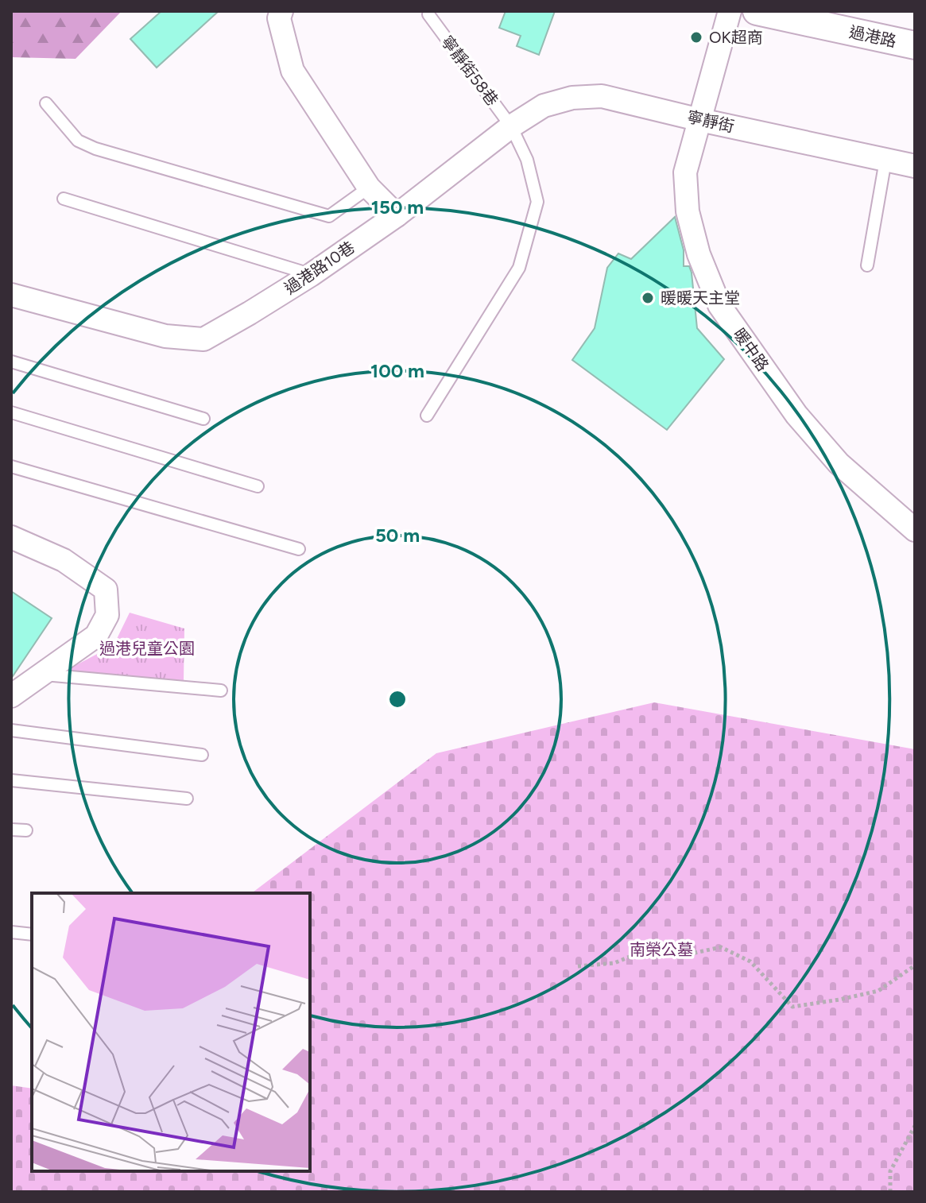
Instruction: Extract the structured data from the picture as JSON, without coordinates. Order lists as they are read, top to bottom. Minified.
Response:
{"streets":{"street":["過港路","寧靜街","過港路10巷","暖中路"],"lane":["寧靜街58巷"]},"crossings":[["寧靜街58巷","寧靜街"],["寧靜街","過港路10巷"],["寧靜街","暖中路"]],"parks":["過港兒童公園","南榮公墓"],"places":["OK超商","暖暖天主堂"],"rings":["150 m","100 m","50 m"]}
